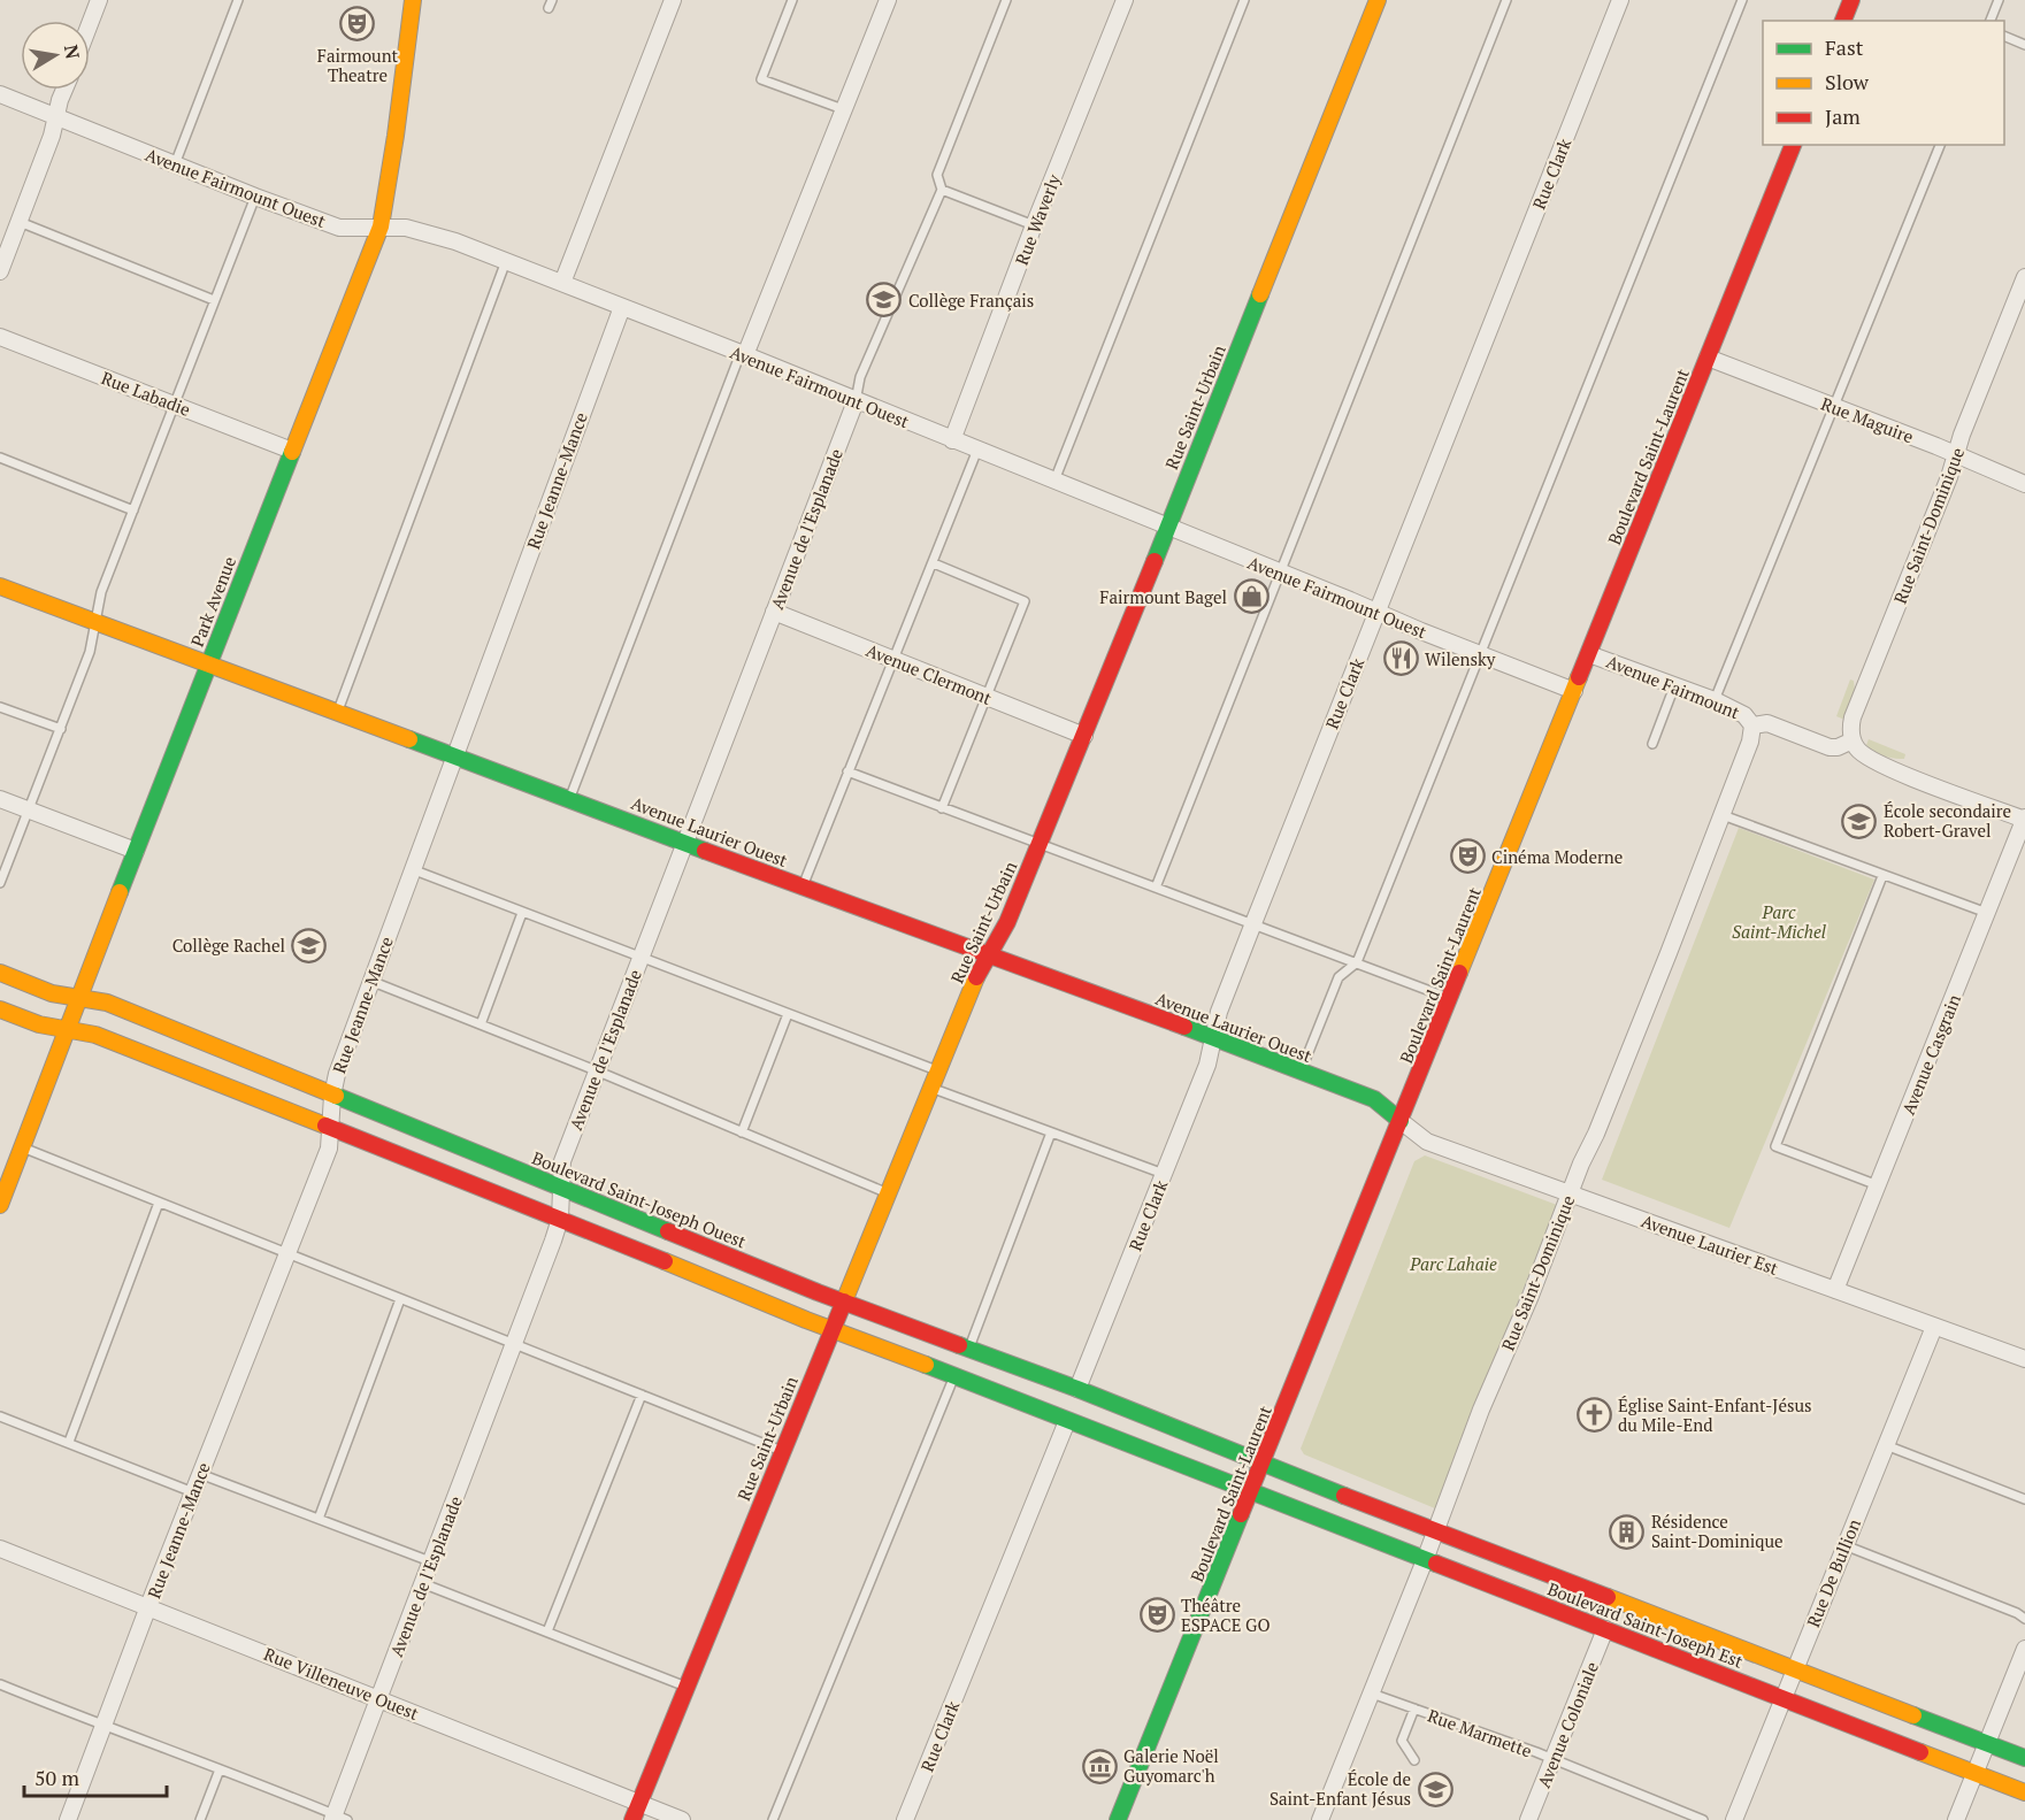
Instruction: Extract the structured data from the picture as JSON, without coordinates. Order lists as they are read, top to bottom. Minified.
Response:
{"streets":{"main road":["Rue Saint-Urbain","Boulevard Saint-Laurent","Park Avenue","Avenue Laurier Ouest","Boulevard Saint-Joseph Ouest","Boulevard Saint-Joseph Est"],"street":["Rue Clark","Avenue Fairmount Ouest","Rue Waverly","Rue Labadie","Rue Maguire","Rue Jeanne-Mance","Rue Saint-Dominique","Avenue de l'Esplanade","Avenue Clermont","Avenue Fairmount","Avenue Casgrain","Avenue Laurier Est","Rue De Bullion","Rue Villeneuve Ouest","Avenue Coloniale"],"lane":["Rue Marmette"]},"crossings":[["Rue Clark","Avenue Fairmount Ouest"],["Rue Clark","Avenue Laurier Ouest"],["Rue Clark","Boulevard Saint-Joseph Ouest"],["Avenue Fairmount Ouest","Rue Waverly"],["Avenue Fairmount Ouest","Rue Saint-Urbain"],["Avenue Fairmount Ouest","Boulevard Saint-Laurent"],["Avenue Fairmount Ouest","Rue Jeanne-Mance"],["Avenue Fairmount Ouest","Avenue de l'Esplanade"],["Avenue Fairmount Ouest","Park Avenue"],["Rue Labadie","Park Avenue"],["Rue Saint-Urbain","Avenue Clermont"],["Rue Saint-Urbain","Avenue Laurier Ouest"],["Rue Saint-Urbain","Boulevard Saint-Joseph Ouest"],["Rue Saint-Urbain","Rue Villeneuve Ouest"],["Rue Maguire","Boulevard Saint-Laurent"],["Rue Maguire","Rue Saint-Dominique"],["Boulevard Saint-Laurent","Avenue Fairmount"],["Boulevard Saint-Laurent","Avenue Laurier Ouest"],["Boulevard Saint-Laurent","Boulevard Saint-Joseph Ouest"],["Boulevard Saint-Laurent","Avenue Laurier Est"],["Boulevard Saint-Laurent","Boulevard Saint-Joseph Est"],["Rue Jeanne-Mance","Avenue Laurier Ouest"],["Rue Jeanne-Mance","Boulevard Saint-Joseph Ouest"],["Rue Jeanne-Mance","Rue Villeneuve Ouest"],["Rue Saint-Dominique","Avenue Fairmount"],["Rue Saint-Dominique","Avenue Laurier Est"],["Rue Saint-Dominique","Boulevard Saint-Joseph Est"],["Rue Saint-Dominique","Rue Marmette"],["Avenue de l'Esplanade","Avenue Clermont"],["Avenue de l'Esplanade","Avenue Laurier Ouest"],["Avenue de l'Esplanade","Boulevard Saint-Joseph Ouest"],["Avenue de l'Esplanade","Rue Villeneuve Ouest"],["Park Avenue","Avenue Laurier Ouest"],["Park Avenue","Boulevard Saint-Joseph Ouest"],["Avenue Laurier Ouest","Avenue Laurier Est"],["Avenue Casgrain","Avenue Laurier Est"],["Boulevard Saint-Joseph Ouest","Boulevard Saint-Joseph Est"],["Avenue Laurier Est","Rue De Bullion"],["Rue De Bullion","Boulevard Saint-Joseph Est"],["Boulevard Saint-Joseph Est","Avenue Coloniale"],["Avenue Coloniale","Rue Marmette"]],"parks":["Parc Saint-Michel","Parc Lahaie"],"places":{"theatre":["Fairmount Theatre","Cinéma Moderne","Théâtre ESPACE GO"],"school or university":["Collège Français","École secondaire Robert-Gravel","Collège Rachel","École de Saint-Enfant Jésus"],"shop":["Fairmount Bagel"],"restaurant":["Wilensky"],"church":["Église Saint-Enfant-Jésus du Mile-End"],"building":["Résidence Saint-Dominique"],"museum":["Galerie Noël Guyomarc'h"]},"legend":["Fast","Slow","Jam"],"scale_bar":"50 m","north":"right"}
